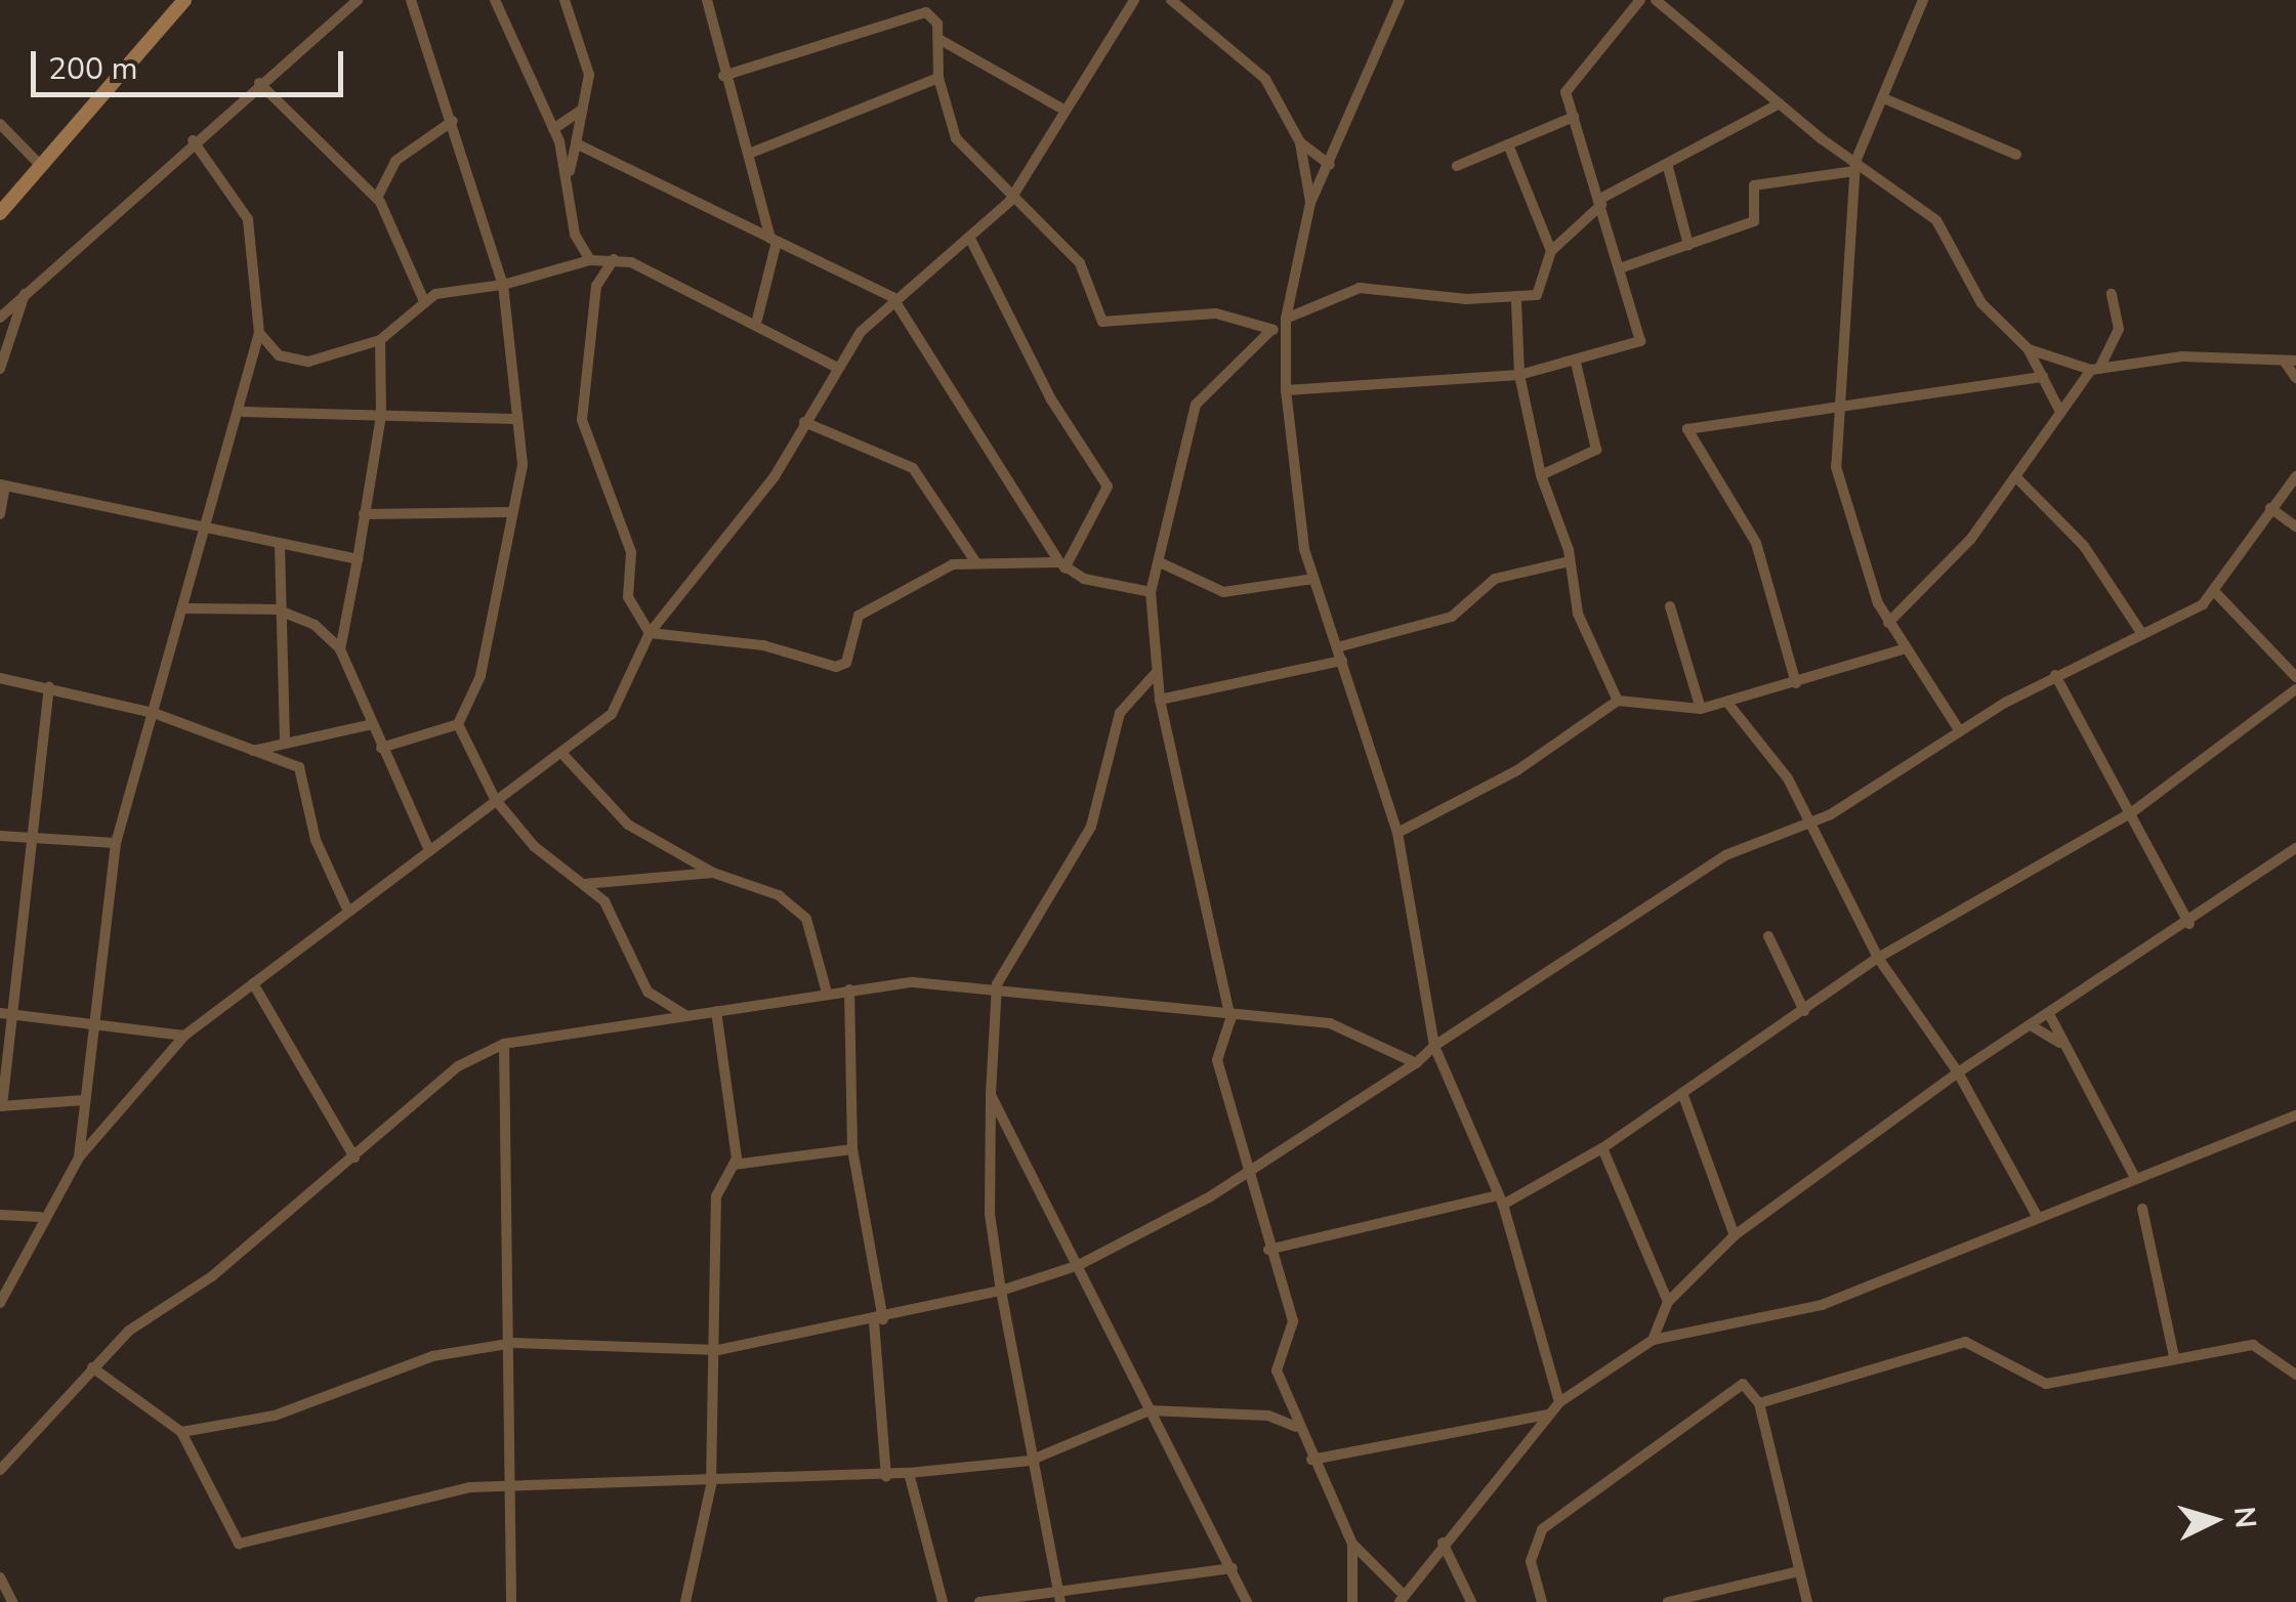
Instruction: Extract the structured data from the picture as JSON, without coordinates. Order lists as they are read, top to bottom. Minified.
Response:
{"scale_bar":"200 m","north":"right"}
